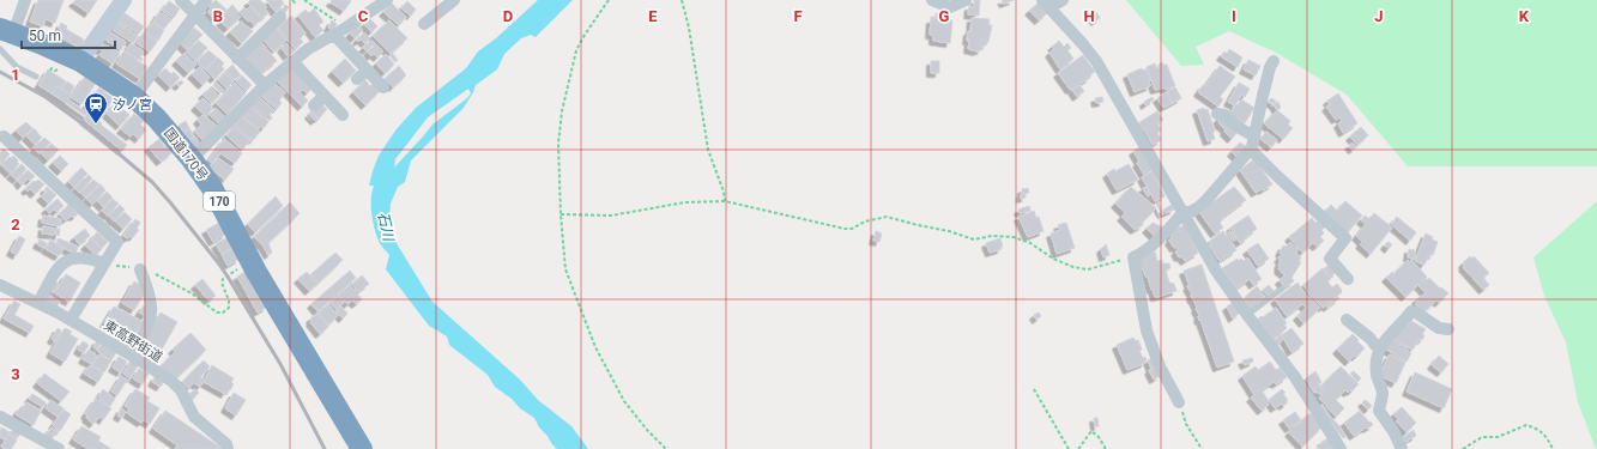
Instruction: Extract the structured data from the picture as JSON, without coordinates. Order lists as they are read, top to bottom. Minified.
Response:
{"streets":{"highway":["国道170号","170"],"street":["東高野街道"]},"water":["石川"],"places":{"station":["汐ノ宮"]},"scale_bar":"50 m","grid":{"columns":["B","C","D","E","F","G","H","I","J","K"],"rows":["1","2","3"]}}
